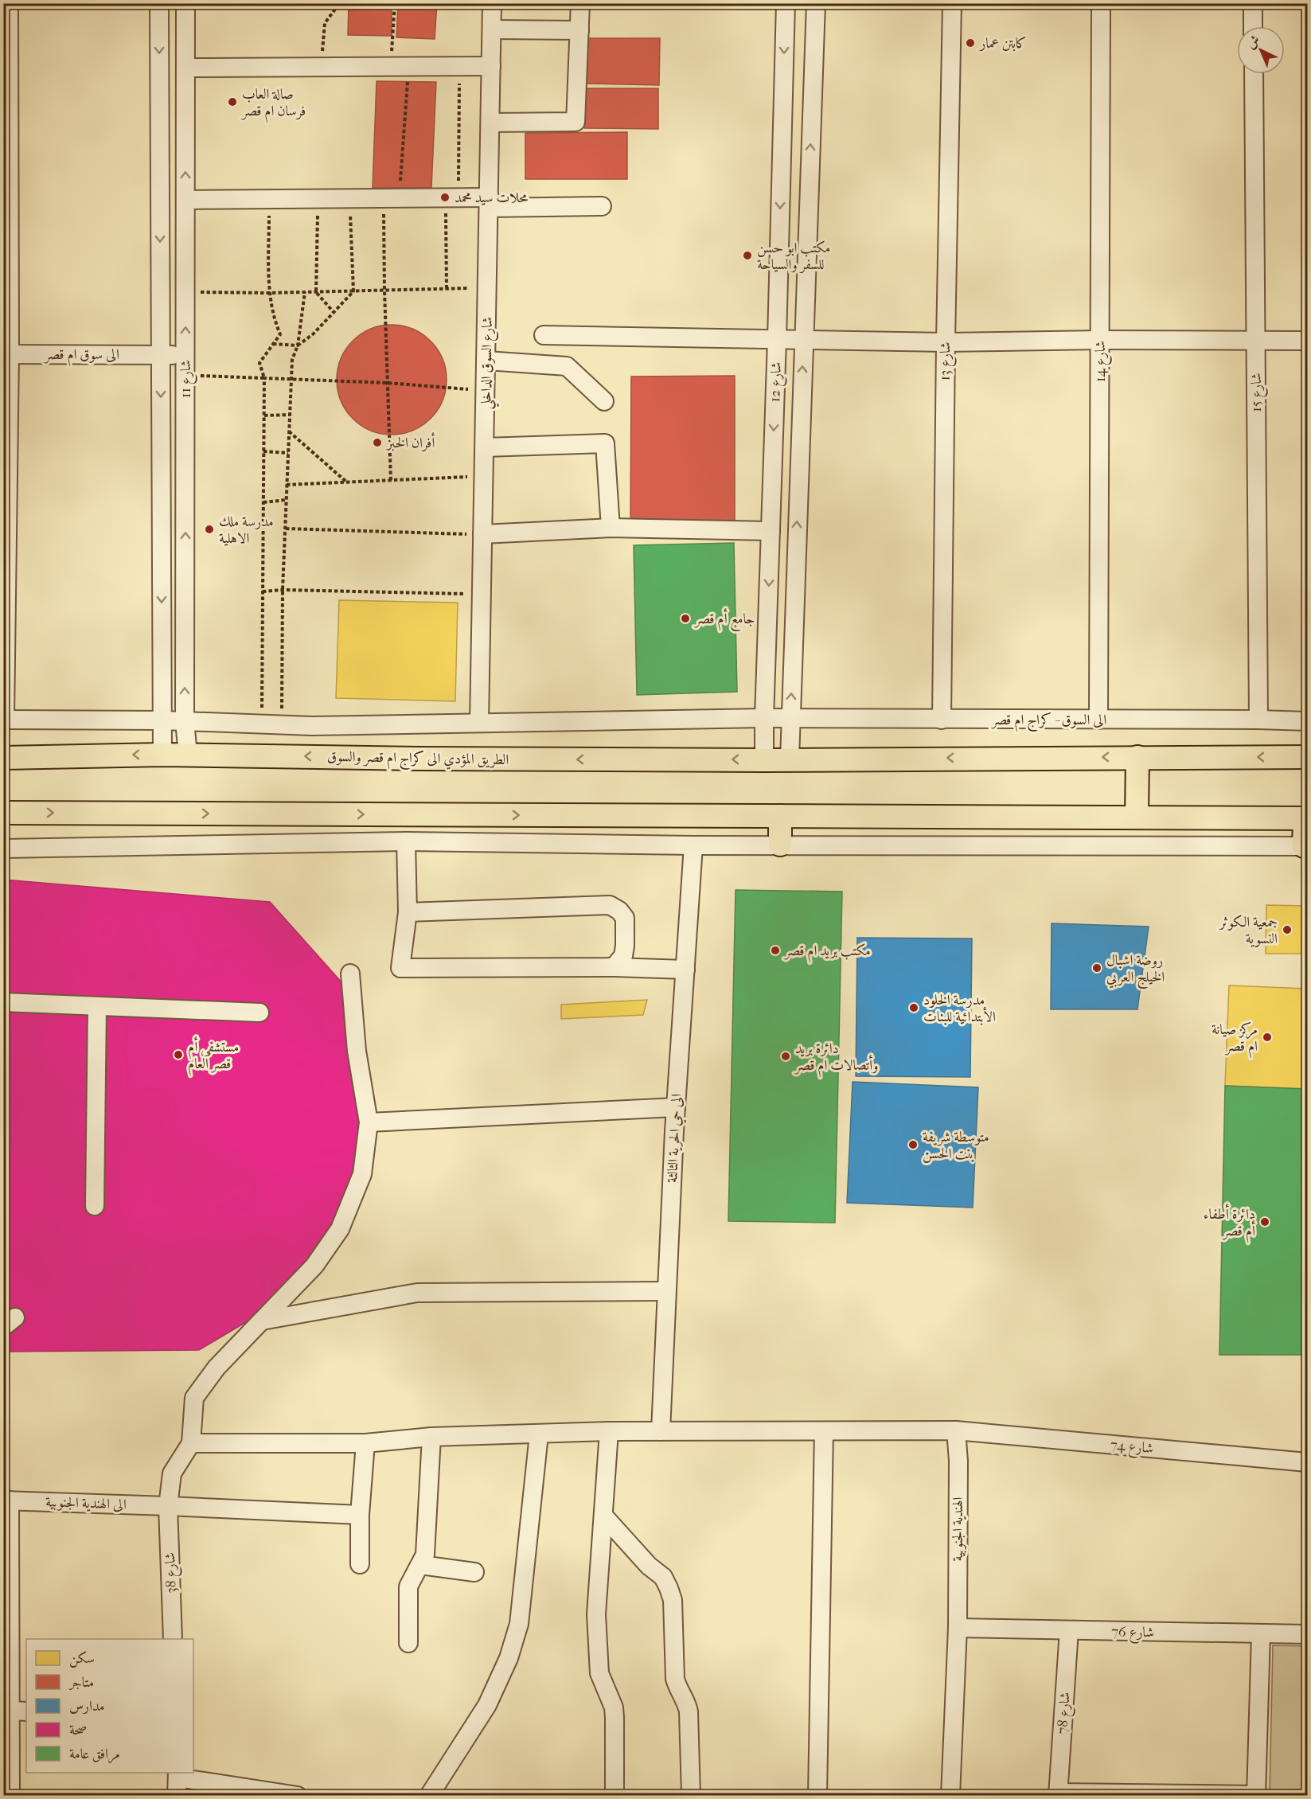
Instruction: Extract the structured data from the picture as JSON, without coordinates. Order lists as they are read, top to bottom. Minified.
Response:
{"streets":{"main road":["الطريق المؤدي الى كراج ام قصر والسوق"],"street":["الى سوق ام قصر","شارع 13","شارع 14","شارع السوق الداخلي","شارع 11","شارع 12","شارع 15","الى السوق - كراج ام قصر","الى حي الحرية الثالثة","شارع 74","الى الهندية الجنوبية","الهندية الجنوبية","شارع 38","شارع 76","شارع 78"]},"crossings":[["الى سوق ام قصر","شارع 11"],["شارع 13","الى السوق - كراج ام قصر"],["شارع 14","الى السوق - كراج ام قصر"],["شارع السوق الداخلي","الى السوق - كراج ام قصر"],["شارع 11","الى السوق - كراج ام قصر"],["شارع 11","الطريق المؤدي الى كراج ام قصر والسوق"],["شارع 12","الى السوق - كراج ام قصر"],["شارع 12","الطريق المؤدي الى كراج ام قصر والسوق"],["شارع 15","الى السوق - كراج ام قصر"],["الى حي الحرية الثالثة","شارع 74"],["شارع 74","الهندية الجنوبية"],["شارع 74","شارع 38"],["الى الهندية الجنوبية","شارع 38"],["الهندية الجنوبية","شارع 76"],["شارع 76","شارع 78"]],"places":["كابتن عمار","صالة العاب فرسان ام قصر","محلات سيد محمد","مكتب ابو حسن للسفر والسياحة","أفران الخبز","مدرسة ملك الاهلية","جامع أم قصر","جمعية الكوثر النسوية","مكتب بريد ام قصر","روضة اشبال الخيلج العربي","مدرسة الخلود الأبتدائية للبنات","مركز صيانة ام قصر","مستشفى أم قصر العام","دائرة بريد وأتصالات ام قصر","متوسطة شريفة بنت الحسن","دائرة أطفاء أم قصر"],"legend":["سكن","متاجر","مدارس","صحة","مرافق عامة"],"north":"top left"}
